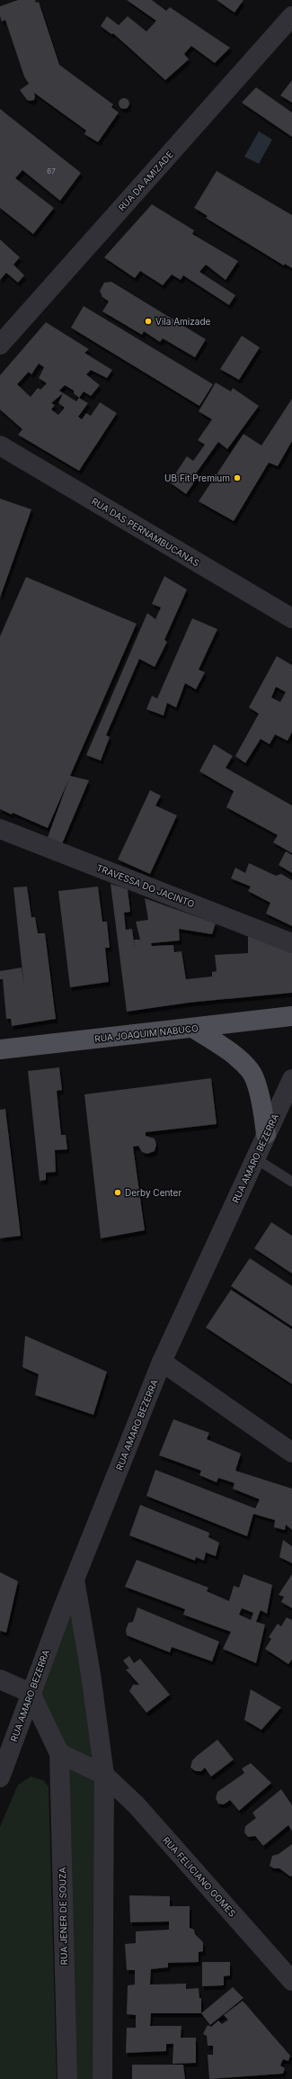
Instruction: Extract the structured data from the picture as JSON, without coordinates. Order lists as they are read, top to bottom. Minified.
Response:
{"streets":{"main road":["RUA JOAQUIM NABUCO"],"street":["RUA DA AMIZADE","RUA DAS PERNAMBUCANAS","TRAVESSA DO JACINTO","RUA AMARO BEZERRA","RUA FELICIANO GOMES","RUA JENER DE SOUZA"]},"crossings":[["RUA AMARO BEZERRA","RUA JENER DE SOUZA"]],"places":["Vila Amizade","UB Fit Premium","Derby Center"],"house_numbers":["67"]}
